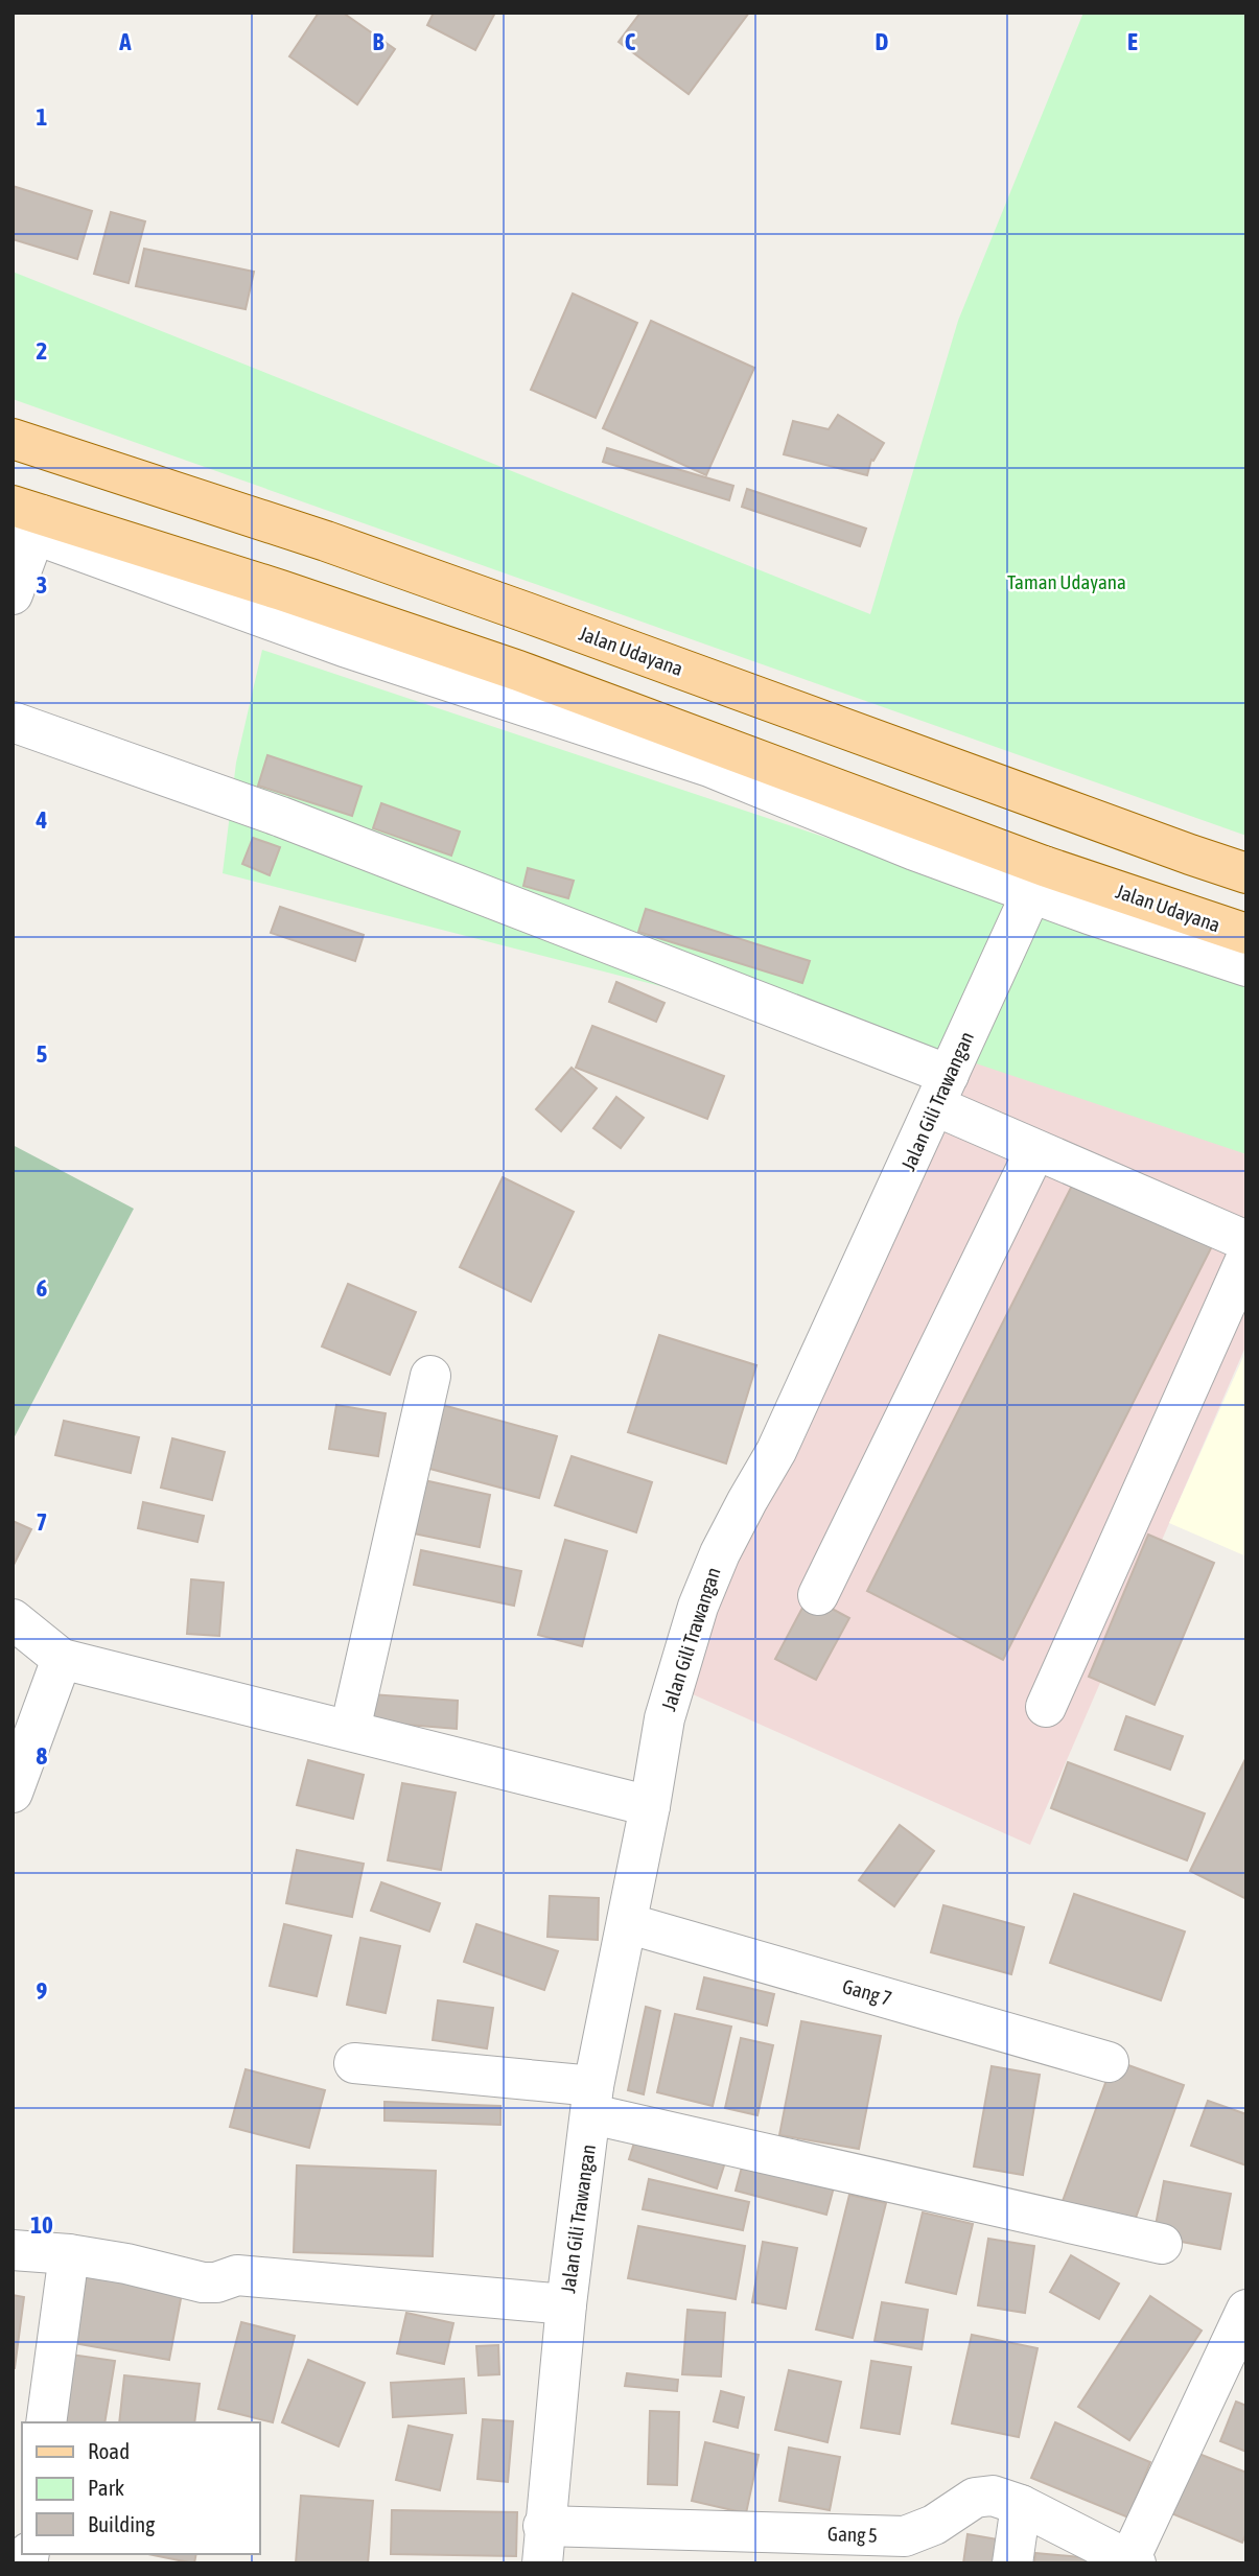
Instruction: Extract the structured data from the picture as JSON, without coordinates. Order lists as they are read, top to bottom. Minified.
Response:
{"streets":{"main road":["Jalan Udayana"],"street":["Jalan Gili Trawangan","Gang 7","Gang 5"]},"crossings":[["Jalan Udayana","Jalan Gili Trawangan"],["Jalan Gili Trawangan","Gang 7"],["Jalan Gili Trawangan","Gang 5"]],"parks":["Taman Udayana"],"legend":["Road","Park","Building"],"grid":{"columns":["A","B","C","D","E"],"rows":["1","2","3","4","5","6","7","8","9","10"]}}
